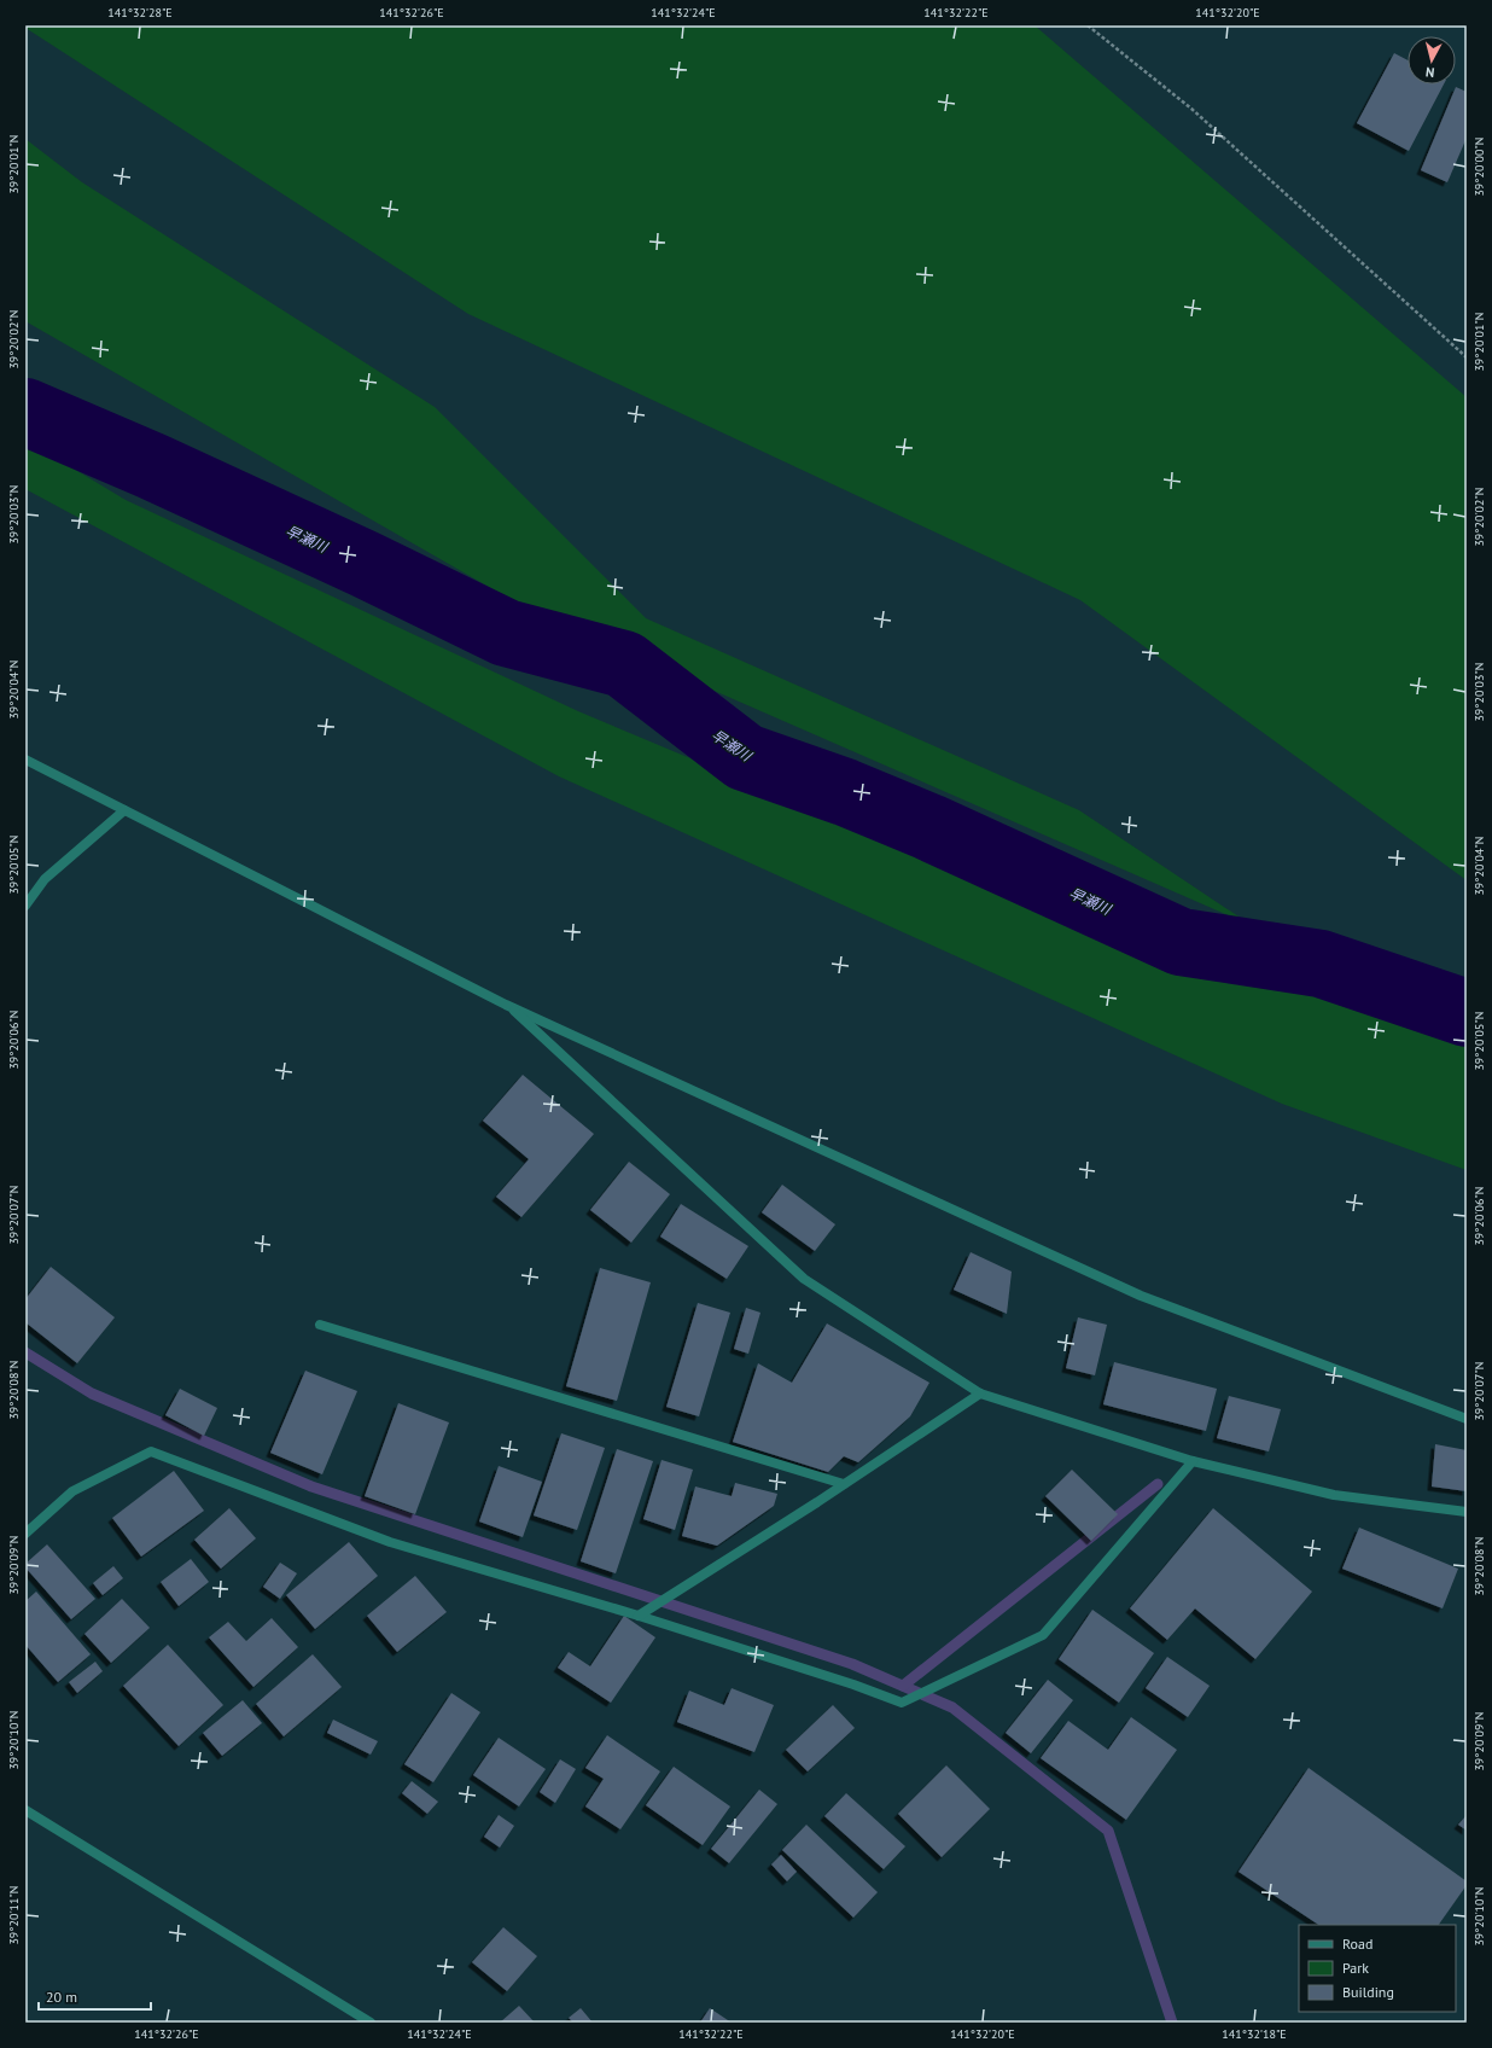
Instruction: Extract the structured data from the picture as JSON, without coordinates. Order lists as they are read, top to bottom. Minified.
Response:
{"water":["早瀬川"],"legend":["Road","Park","Building"],"scale_bar":"20 m","north":"bottom","coordinates":["141°32'28\"E","141°32'26\"E","141°32'24\"E","141°32'22\"E","141°32'20\"E","39°20'01\"N","39°20'00\"N","39°20'02\"N","39°20'03\"N","39°20'04\"N","39°20'05\"N","39°20'06\"N","39°20'07\"N","39°20'08\"N","39°20'09\"N","39°20'10\"N","39°20'11\"N","141°32'18\"E"]}
